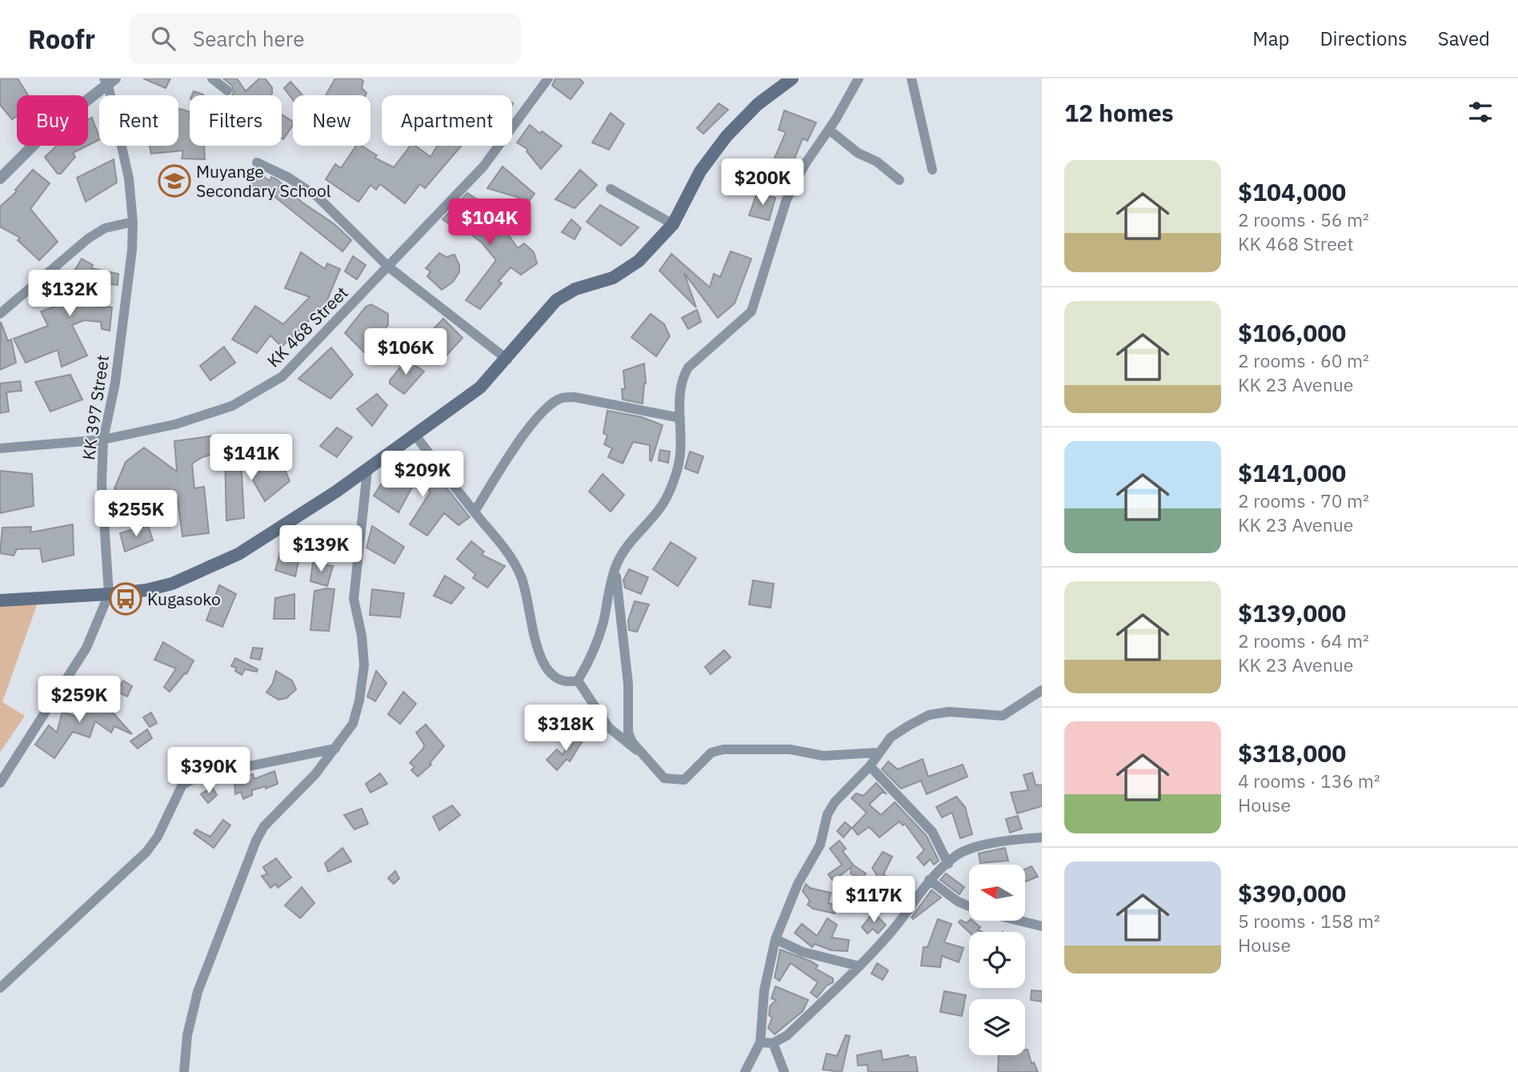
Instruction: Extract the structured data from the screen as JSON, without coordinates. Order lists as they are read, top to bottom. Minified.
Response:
{"streets":{"street":["KK 468 Street","KK 397 Street"]},"crossings":[["KK 468 Street","KK 397 Street"]],"places":{"school or university":["Muyange Secondary School"],"bus stop":["Kugasoko"]},"north":"left","page":{"header":"Roofr","search":"Search here","nav":["Map","Directions","Saved"],"heading":"12 homes","chip":["Buy","Rent","Filters","New","Apartment"],"list":[{"name":"$104,000","note":"2 rooms · 56 m² · KK 468 Street"},{"name":"$106,000","note":"2 rooms · 60 m² · KK 23 Avenue"},{"name":"$141,000","note":"2 rooms · 70 m² · KK 23 Avenue"},{"name":"$139,000","note":"2 rooms · 64 m² · KK 23 Avenue"},{"name":"$318,000","note":"4 rooms · 136 m² · House"},{"name":"$390,000","note":"5 rooms · 158 m² · House"}],"price":["$200K","$104K","$132K","$106K","$141K","$209K","$255K","$139K","$259K","$318K","$390K","$117K"]}}
